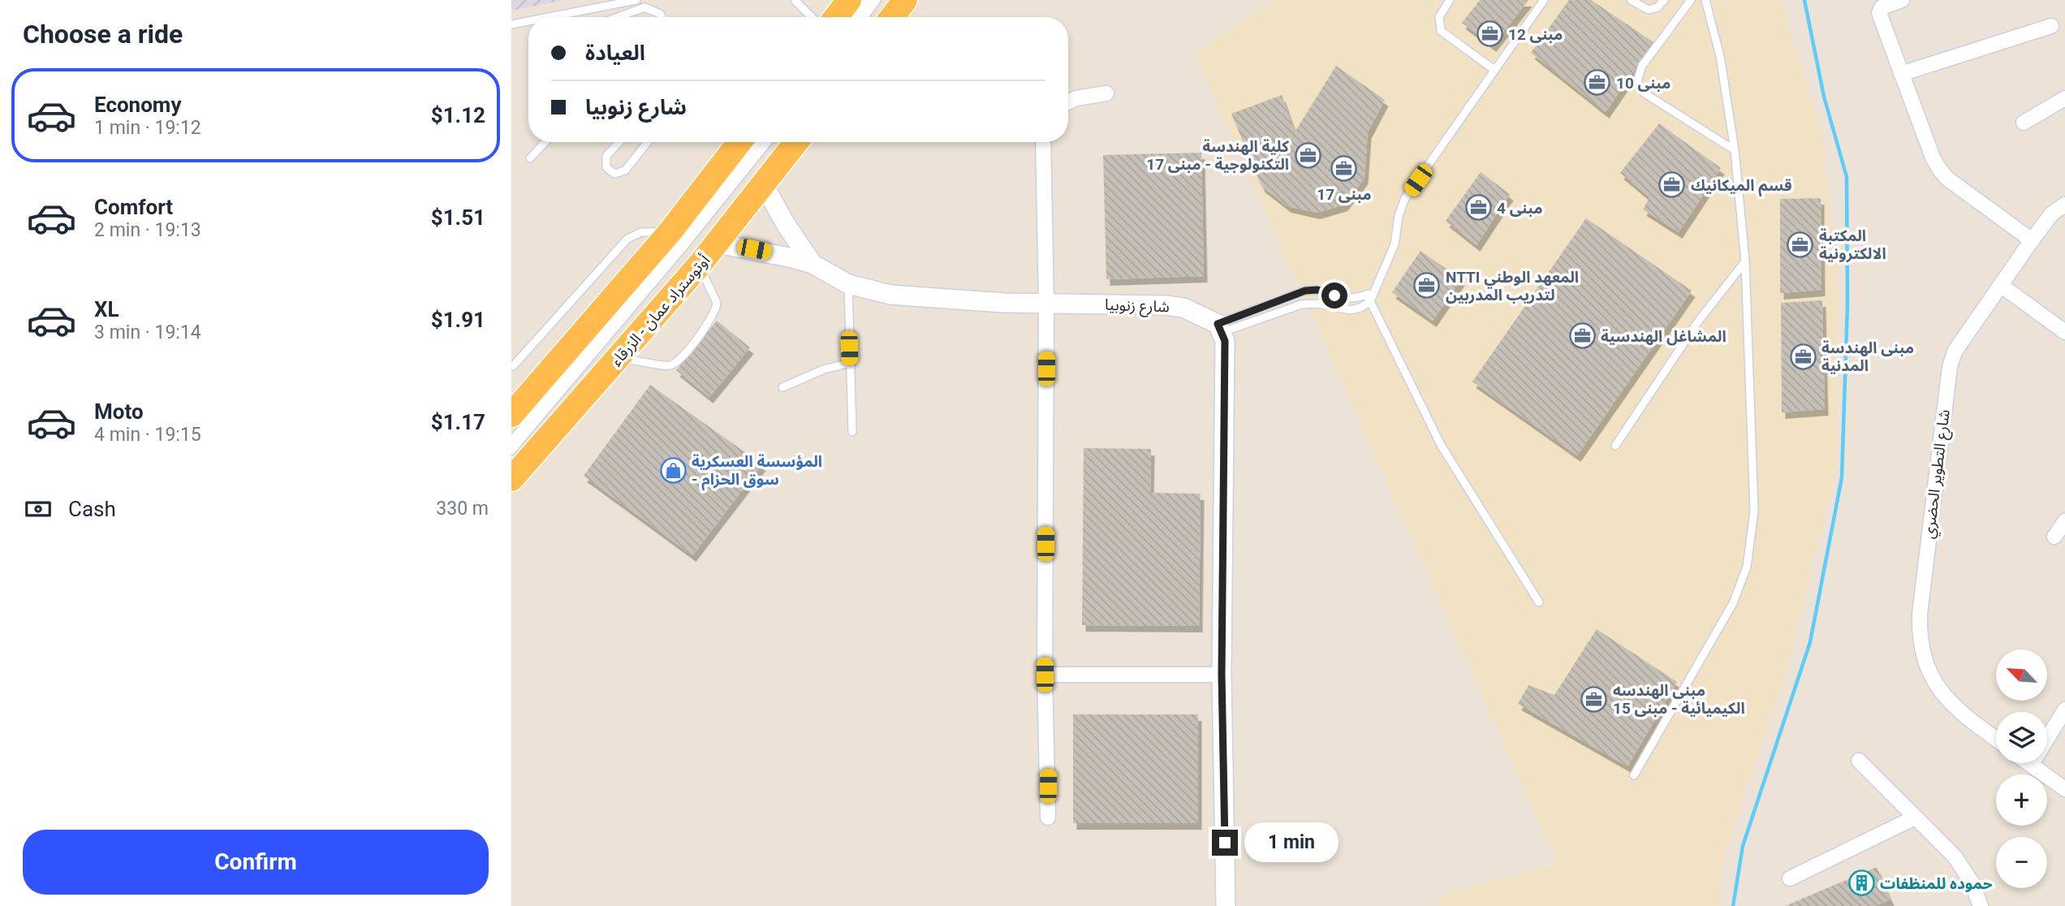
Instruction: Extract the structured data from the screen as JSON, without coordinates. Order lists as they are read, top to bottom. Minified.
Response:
{"streets":{"highway":["أوتوستراد عمان - الزرقاء"],"street":["شارع زنوبيا","شارع التطوير الحضري"]},"crossings":[["شارع زنوبيا","أوتوستراد عمان - الزرقاء"]],"places":{"office":["مبنى 12","مبنى 10","كلية الهندسة التكنولوجية - مبنى 17","مبنى 17","قسم الميكانيك","مبنى 4","المكتبة الالكترونية","NTTI المعهد الوطني لتدريب المدربين","المشاغل الهندسية","مبنى الهندسة المدنية","مبنى الهندسه الكيميائية - مبنى 15"],"shop":["المؤسسة العسكرية - سوق الحزام"],"building":["حموده للمنظفات"]},"north":"top left","page":{"heading":"Choose a ride","banner":["العيادة","شارع زنوبيا"],"list":[{"name":"Economy","note":"1 min · 19:12","value":"$1.12"},{"name":"Comfort","note":"2 min · 19:13","value":"$1.51"},{"name":"XL","note":"3 min · 19:14","value":"$1.91"},{"name":"Moto","note":"4 min · 19:15","value":"$1.17"}],"pay":["Cash","330 m"],"map_buttons":["+","−"],"buttons":"Confirm","bubble":"1 min"}}
